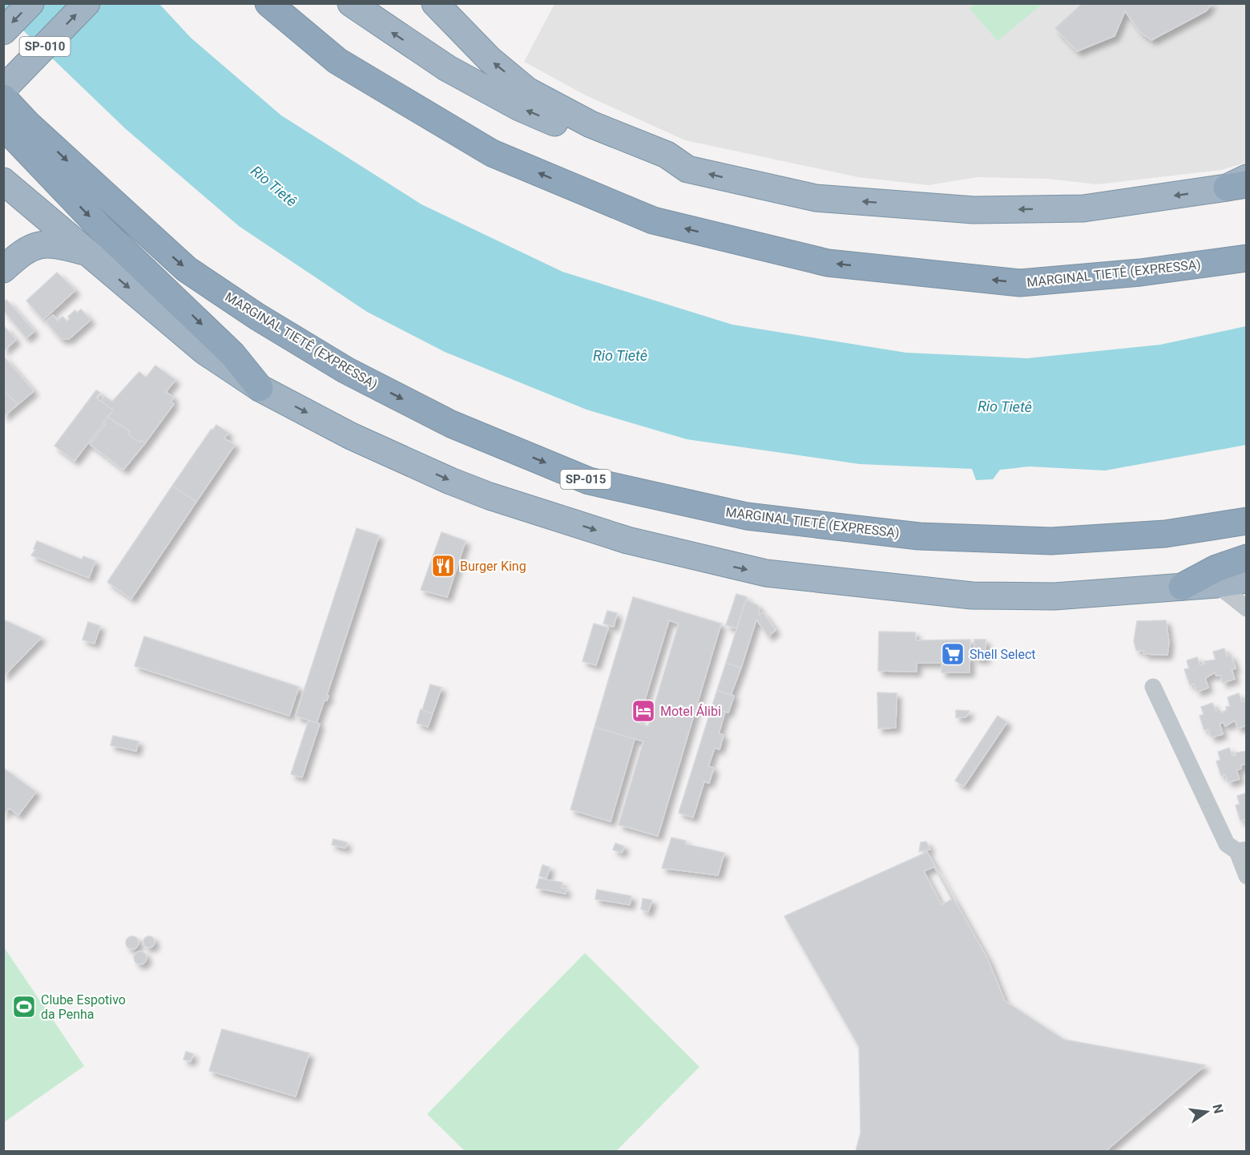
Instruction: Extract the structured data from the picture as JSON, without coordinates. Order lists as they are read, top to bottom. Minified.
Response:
{"streets":{"highway":["SP-010","MARGINAL TIETÊ (EXPRESSA)","SP-015"]},"crossings":[["MARGINAL TIETÊ (EXPRESSA)","SP-015"]],"water":["Rio Tietê"],"places":{"restaurant":["Burger King"],"supermarket":["Shell Select"],"hotel":["Motel Álibi"],"sports":["Clube Espotivo da Penha"]},"north":"right"}
